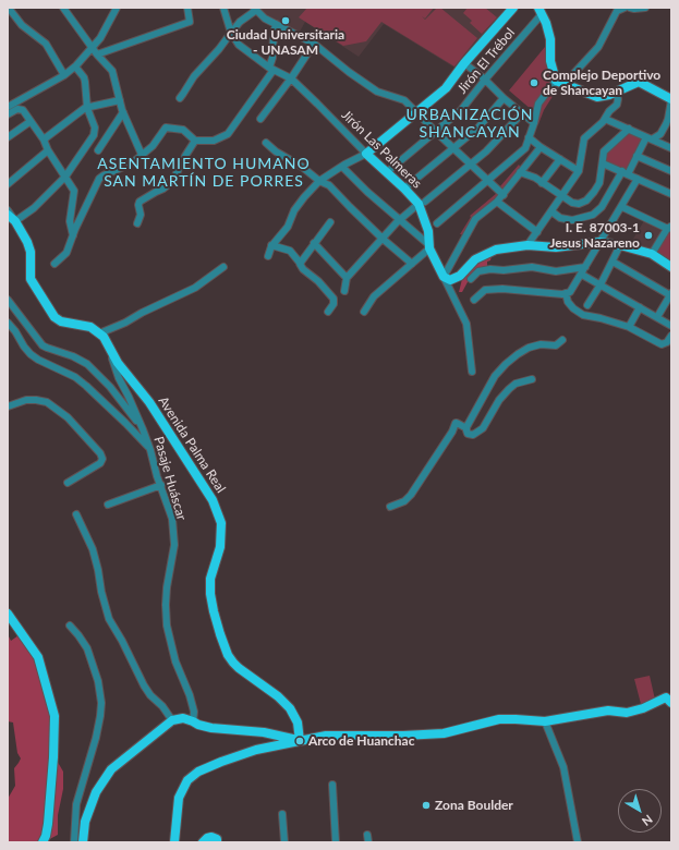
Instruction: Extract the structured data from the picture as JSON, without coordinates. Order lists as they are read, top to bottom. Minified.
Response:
{"streets":{"main road":["Jirón Las Palmeras","Avenida Palma Real"],"street":["Jirón El Trébol","Pasaje Huáscar"]},"crossings":[["Jirón El Trébol","Jirón Las Palmeras"],["Avenida Palma Real","Pasaje Huáscar"]],"districts":["URBANIZACIÓN SHANCAYAN","ASENTAMIENTO HUMANO SAN MARTÍN DE PORRES"],"places":["Ciudad Universitaria - UNASAM","Complejo Deportivo de Shancayan","I. E. 87003-1 Jesus Nazareno","Arco de Huanchac","Zona Boulder"],"north":"bottom right"}
